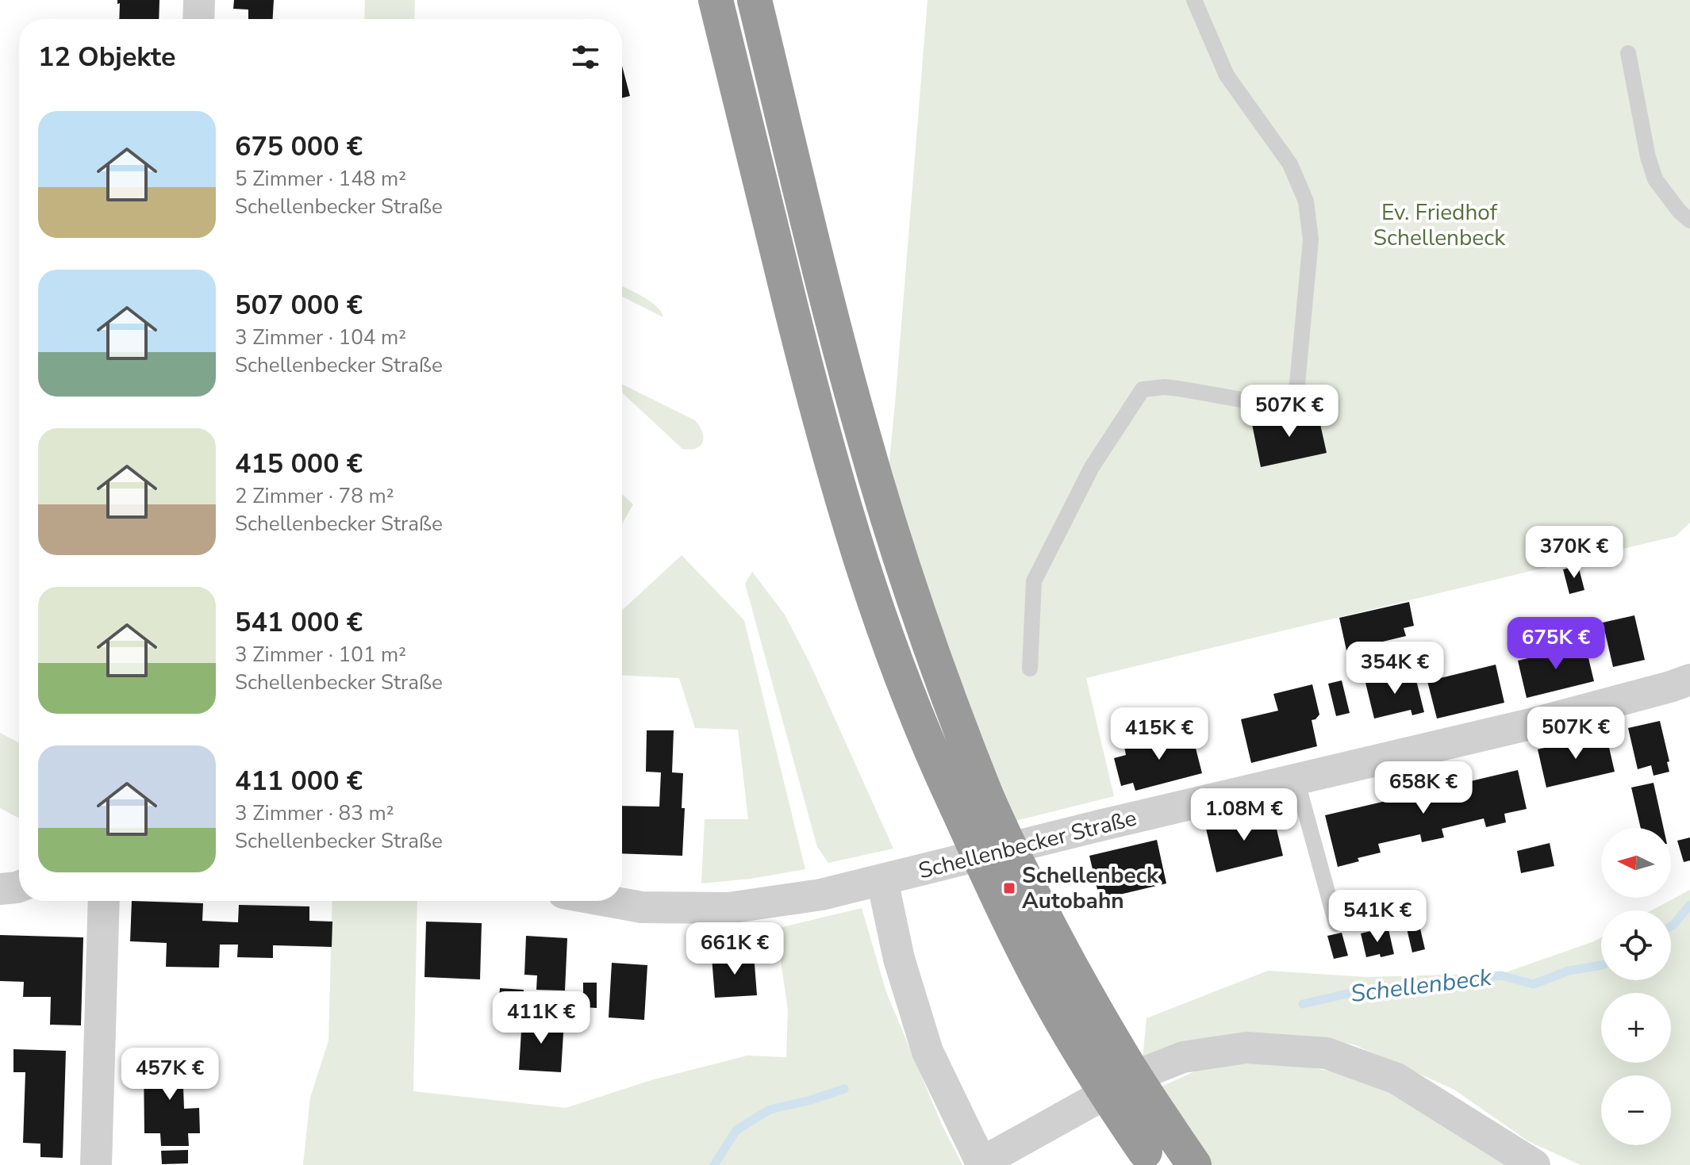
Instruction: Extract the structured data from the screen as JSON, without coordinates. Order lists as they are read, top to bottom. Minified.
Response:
{"streets":{"street":["Schellenbecker Straße"]},"water":["Schellenbeck"],"parks":["Ev. Friedhof Schellenbeck"],"places":{"transit":["Schellenbeck Autobahn"]},"north":"left","page":{"heading":"12 Objekte","list":[{"name":"675 000 €","note":"5 Zimmer · 148 m² · Schellenbecker Straße"},{"name":"507 000 €","note":"3 Zimmer · 104 m² · Schellenbecker Straße"},{"name":"415 000 €","note":"2 Zimmer · 78 m² · Schellenbecker Straße"},{"name":"541 000 €","note":"3 Zimmer · 101 m² · Schellenbecker Straße"},{"name":"411 000 €","note":"3 Zimmer · 83 m² · Schellenbecker Straße"}],"price":["507K €","370K €","675K €","354K €","507K €","415K €","658K €","1.08M €","541K €","661K €","411K €","457K €"],"map_buttons":["+","−"]}}
